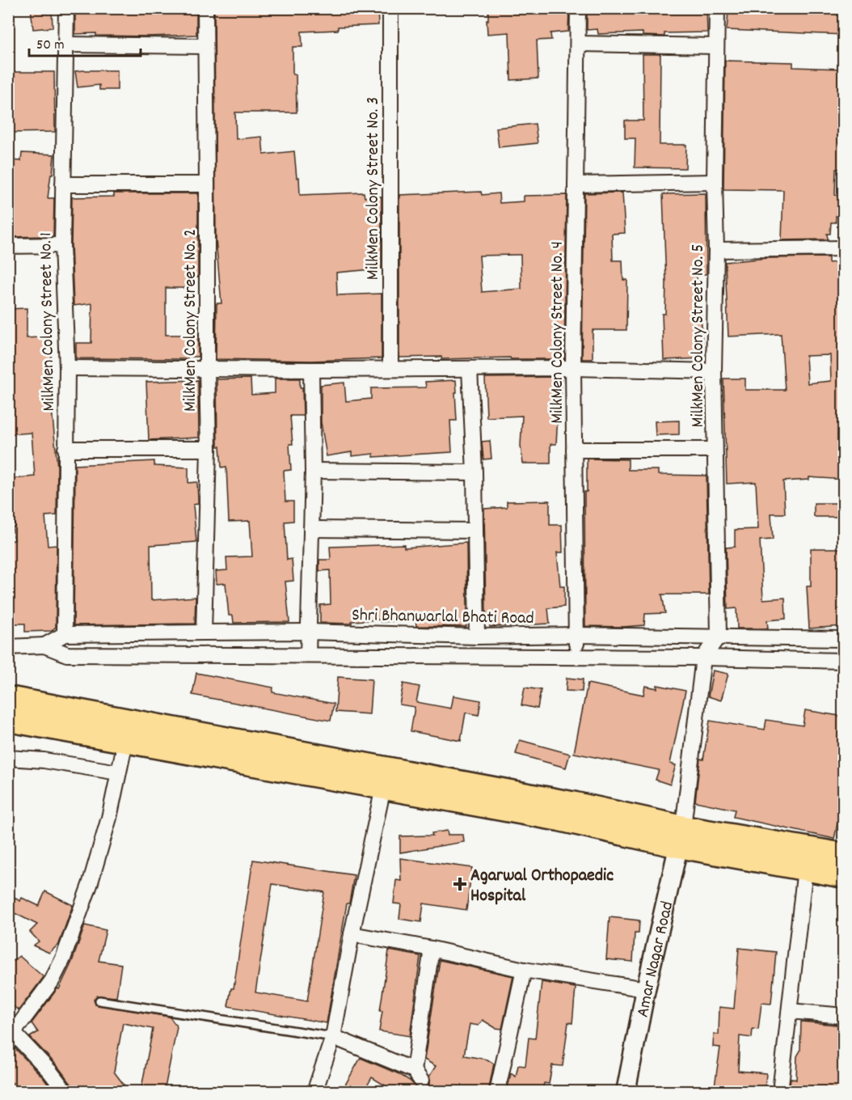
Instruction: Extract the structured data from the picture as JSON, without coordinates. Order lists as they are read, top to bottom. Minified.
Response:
{"streets":{"street":["MilkMen Colony Street No. 3","MilkMen Colony Street No. 2","MilkMen Colony Street No. 1","MilkMen Colony Street No. 4","MilkMen Colony Street No. 5","Shri Bhanwarlal Bhati Road","Amar Nagar Road"]},"crossings":[["MilkMen Colony Street No. 2","Shri Bhanwarlal Bhati Road"],["MilkMen Colony Street No. 1","Shri Bhanwarlal Bhati Road"],["MilkMen Colony Street No. 4","Shri Bhanwarlal Bhati Road"],["MilkMen Colony Street No. 5","Shri Bhanwarlal Bhati Road"]],"places":{"health":["Agarwal Orthopaedic Hospital"]},"scale_bar":"50 m"}
